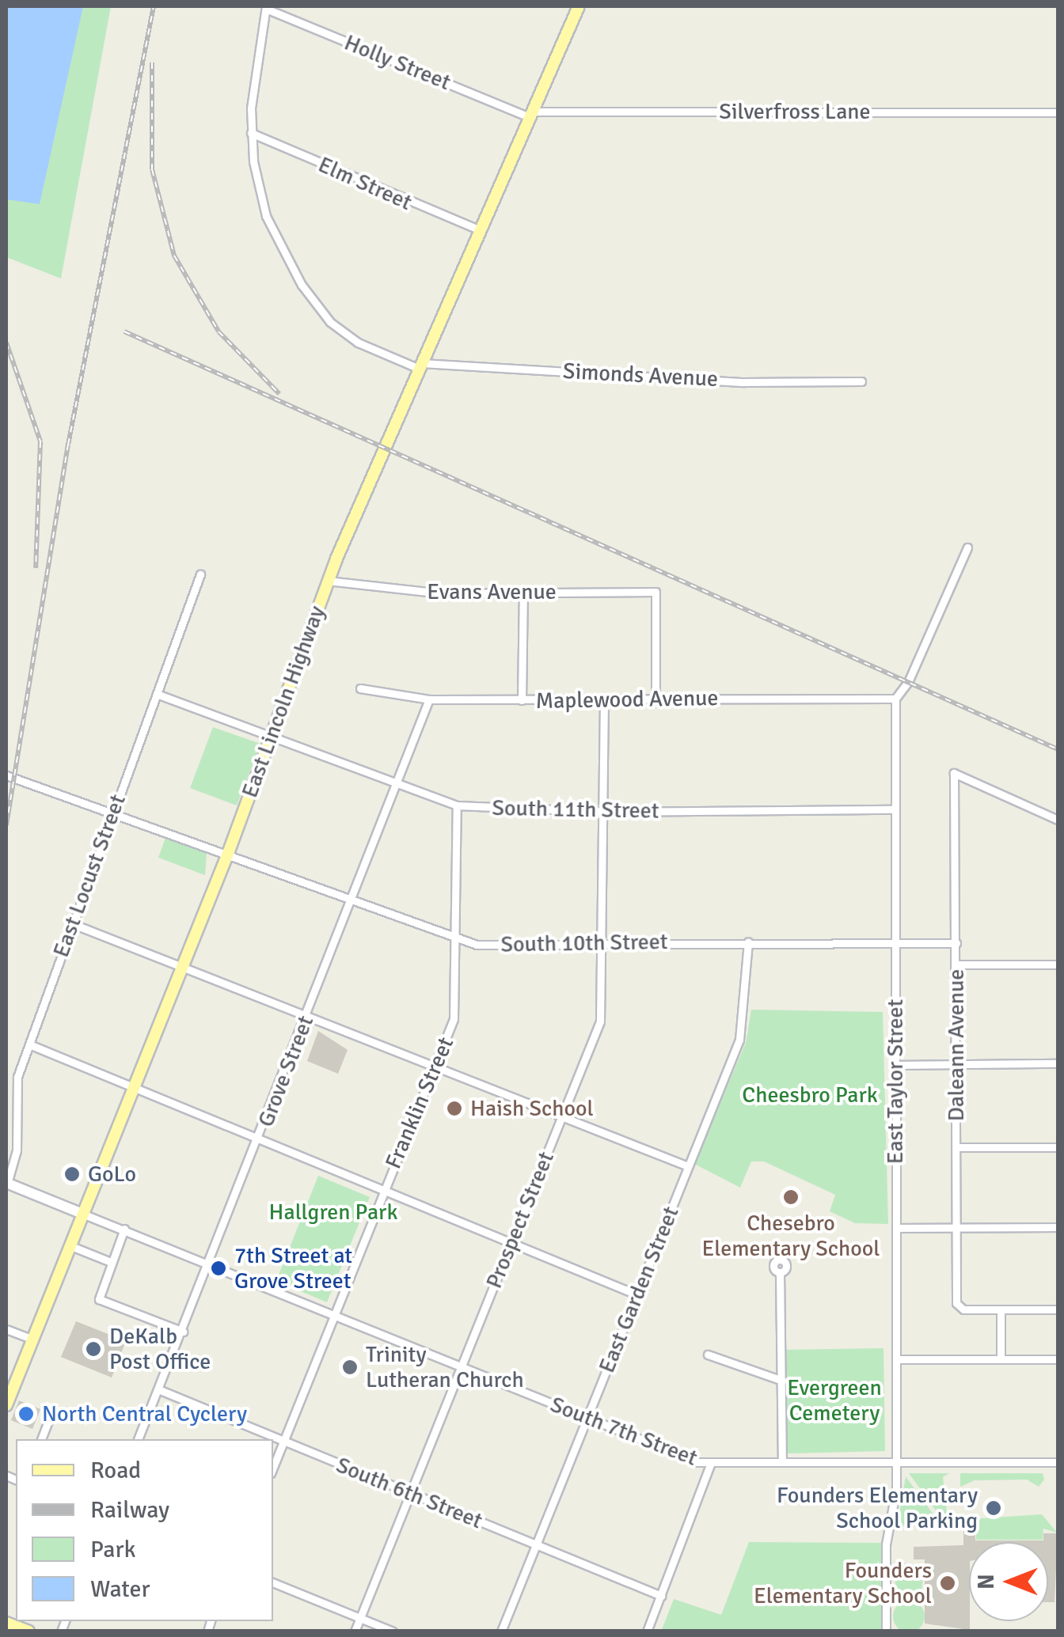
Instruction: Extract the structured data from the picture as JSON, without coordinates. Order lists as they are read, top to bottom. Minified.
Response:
{"streets":{"main road":["East Lincoln Highway"],"street":["Holly Street","Silverfross Lane","Elm Street","Simonds Avenue","Evans Avenue","Maplewood Avenue","South 11th Street","East Locust Street","South 10th Street","Daleann Avenue","Grove Street","East Taylor Street","Franklin Street","Prospect Street","East Garden Street","South 7th Street","South 6th Street"]},"crossings":[["Holly Street","Silverfross Lane"],["Holly Street","East Lincoln Highway"],["Silverfross Lane","East Lincoln Highway"],["Elm Street","East Lincoln Highway"],["Simonds Avenue","East Lincoln Highway"],["Evans Avenue","Maplewood Avenue"],["Evans Avenue","East Lincoln Highway"],["Maplewood Avenue","Grove Street"],["Maplewood Avenue","East Taylor Street"],["Maplewood Avenue","Prospect Street"],["East Lincoln Highway","South 11th Street"],["East Lincoln Highway","South 10th Street"],["East Lincoln Highway","South 7th Street"],["South 11th Street","East Locust Street"],["South 11th Street","Grove Street"],["South 11th Street","East Taylor Street"],["South 11th Street","Franklin Street"],["South 11th Street","Prospect Street"],["East Locust Street","South 10th Street"],["South 10th Street","Daleann Avenue"],["South 10th Street","Grove Street"],["South 10th Street","East Taylor Street"],["South 10th Street","Franklin Street"],["South 10th Street","Prospect Street"],["South 10th Street","East Garden Street"],["Grove Street","South 7th Street"],["Grove Street","South 6th Street"],["East Taylor Street","South 7th Street"],["Franklin Street","South 7th Street"],["Franklin Street","South 6th Street"],["Prospect Street","South 7th Street"],["Prospect Street","South 6th Street"],["East Garden Street","South 7th Street"],["East Garden Street","South 6th Street"]],"parks":["Cheesbro Park","Hallgren Park","Evergreen Cemetery"],"places":["Haish School","GoLo","Chesebro Elementary School","7th Street at Grove Street","DeKalb Post Office","Trinity Lutheran Church","North Central Cyclery","Founders Elementary School Parking","Founders Elementary School"],"legend":["Road","Railway","Park","Water"],"north":"left"}
